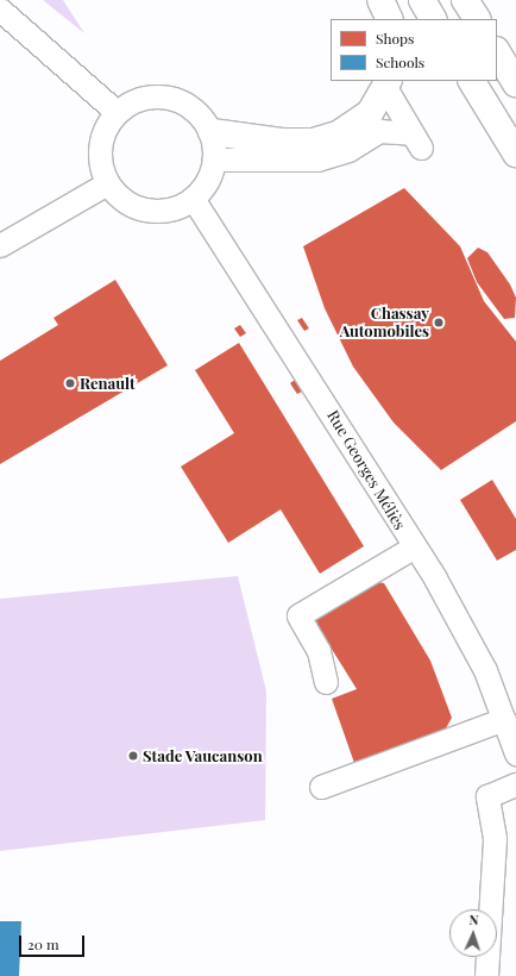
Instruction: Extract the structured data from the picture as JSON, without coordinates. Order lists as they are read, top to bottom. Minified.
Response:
{"streets":{"street":["Rue Georges Méliès"]},"places":["Chassay Automobiles","Renault","Stade Vaucanson"],"legend":["Shops","Schools"],"scale_bar":"20 m","north":"top"}
